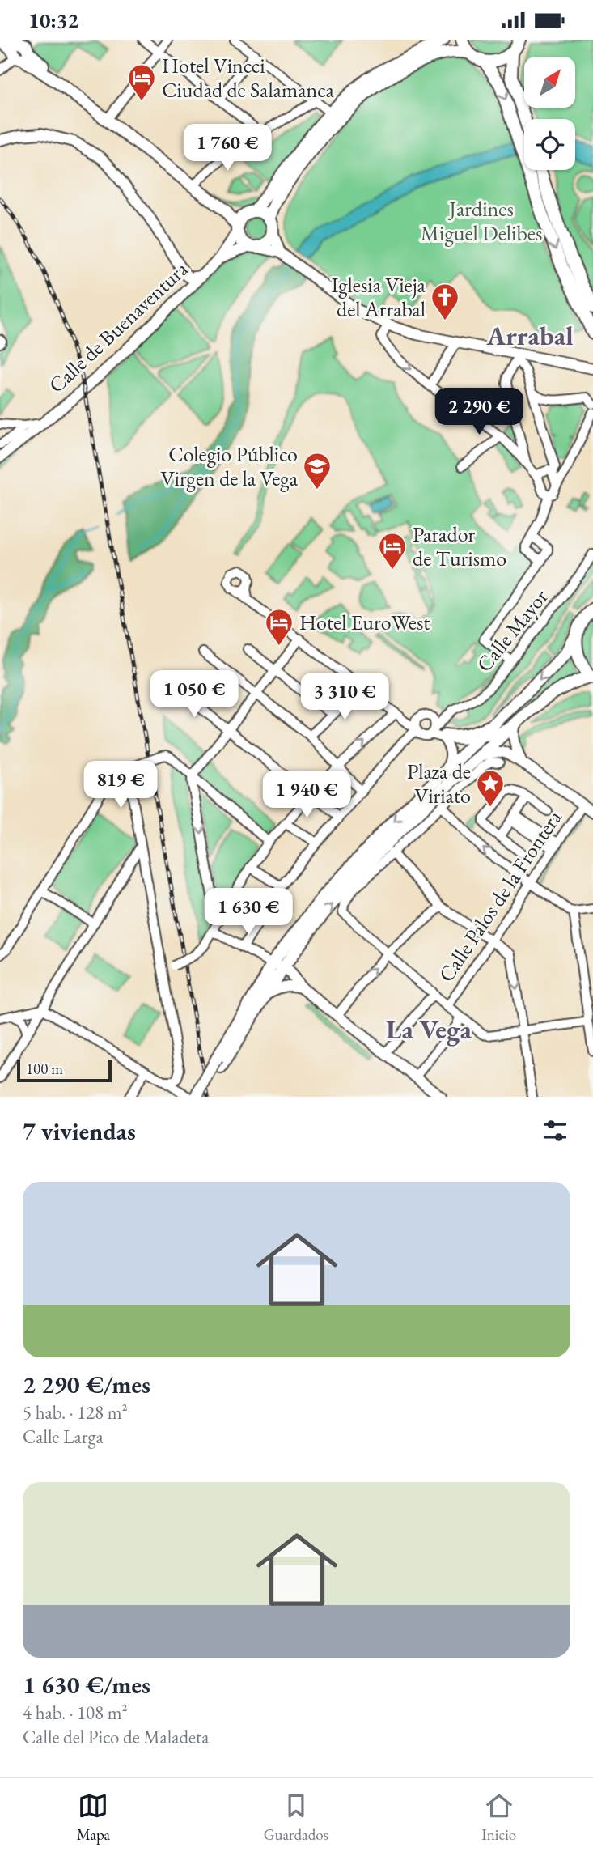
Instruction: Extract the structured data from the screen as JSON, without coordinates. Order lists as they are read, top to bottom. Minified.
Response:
{"streets":{"main road":["Calle de Buenaventura"],"street":["Calle Mayor","Calle Palos de la Frontera"]},"districts":["Arrabal","La Vega"],"parks":["Jardines Miguel Delibes"],"places":{"hotel":["Hotel Vincci Ciudad de Salamanca","Parador de Turismo","Hotel EuroWest"],"church":["Iglesia Vieja del Arrabal"],"school or university":["Colegio Público Virgen de la Vega"],"place":["Plaza de Viriato"]},"scale_bar":"100 m","north":"top right","page":{"status":"10:32","price":["1 760 €","2 290 €","1 050 €","3 310 €","819 €","1 940 €","1 630 €"],"scale":"100 m","heading":"7 viviendas","list":[{"name":"2 290 €/mes","note":"5 hab. · 128 m² · Calle Larga"},{"name":"1 630 €/mes","note":"4 hab. · 108 m² · Calle del Pico de Maladeta"}],"tabs":["Mapa","Guardados","Inicio"]}}
